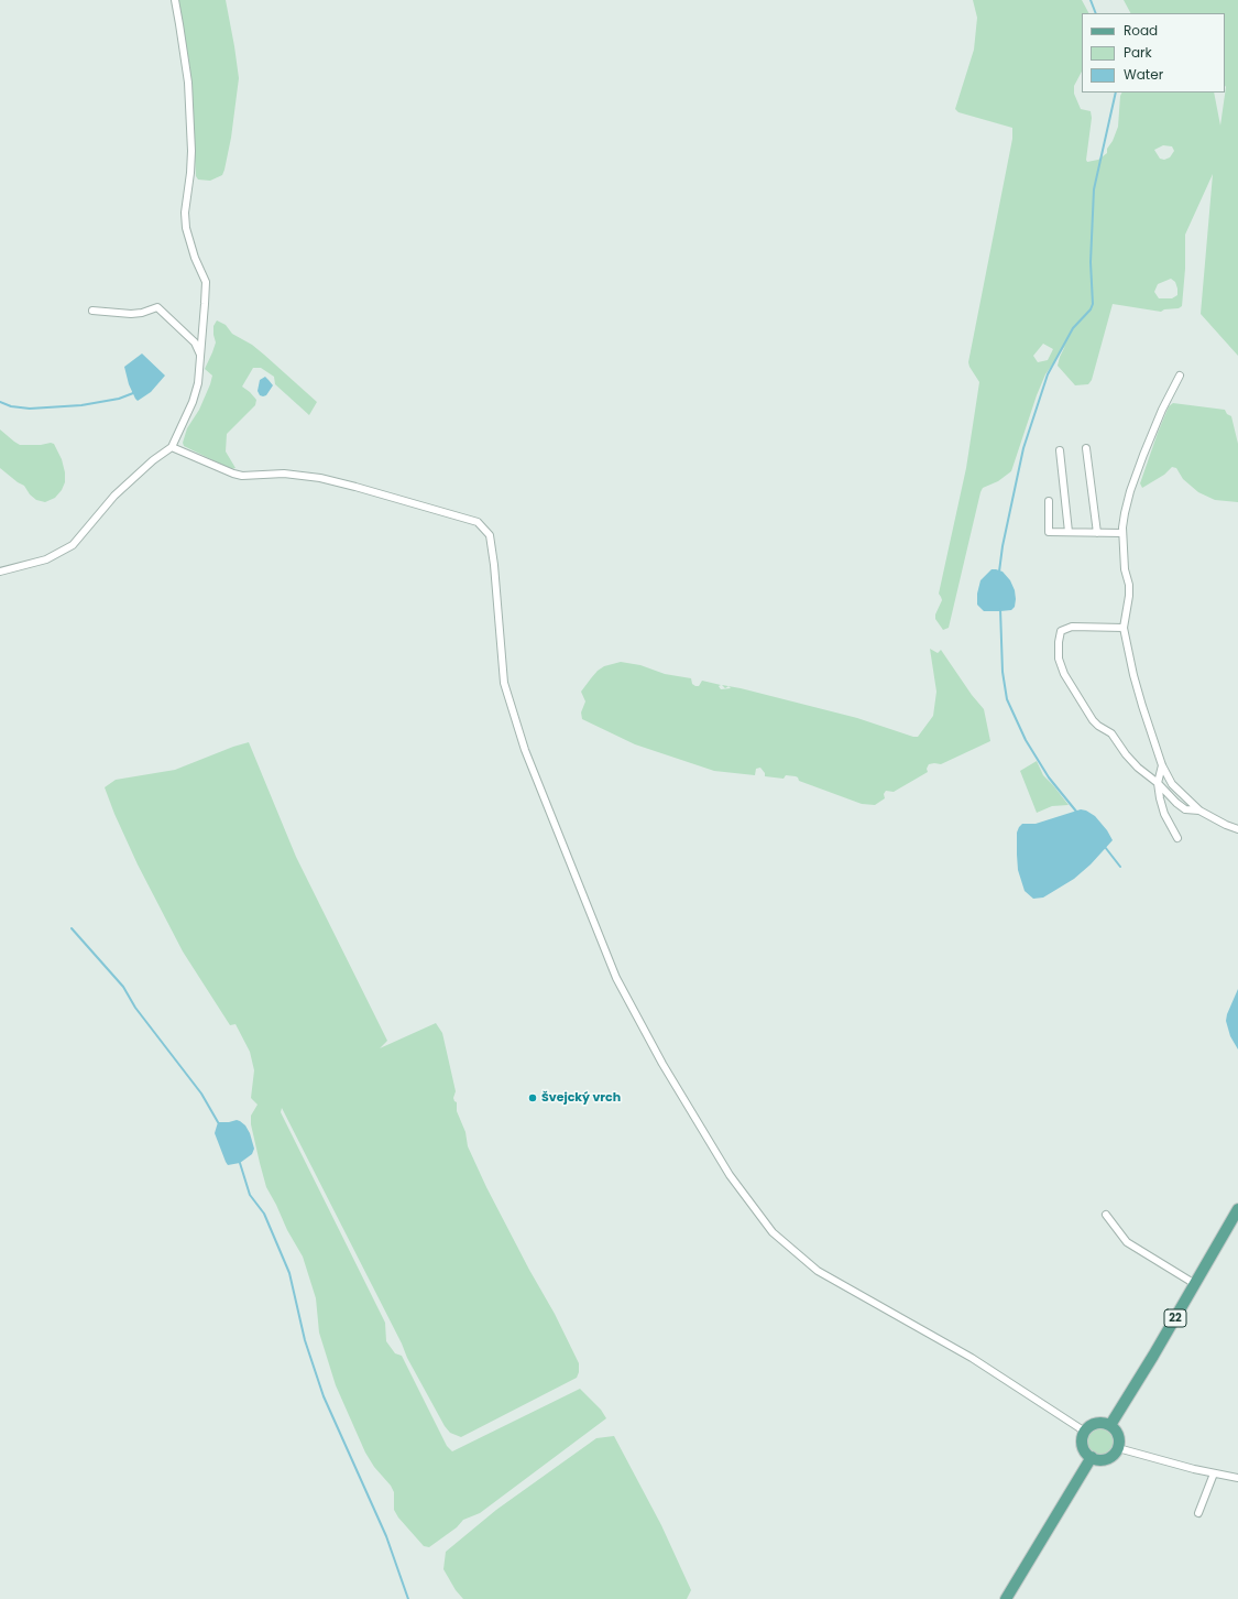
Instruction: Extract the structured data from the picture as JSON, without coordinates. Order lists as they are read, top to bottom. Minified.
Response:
{"streets":{"main road":["22"]},"places":["Švejcký vrch"],"legend":["Road","Park","Water"]}
